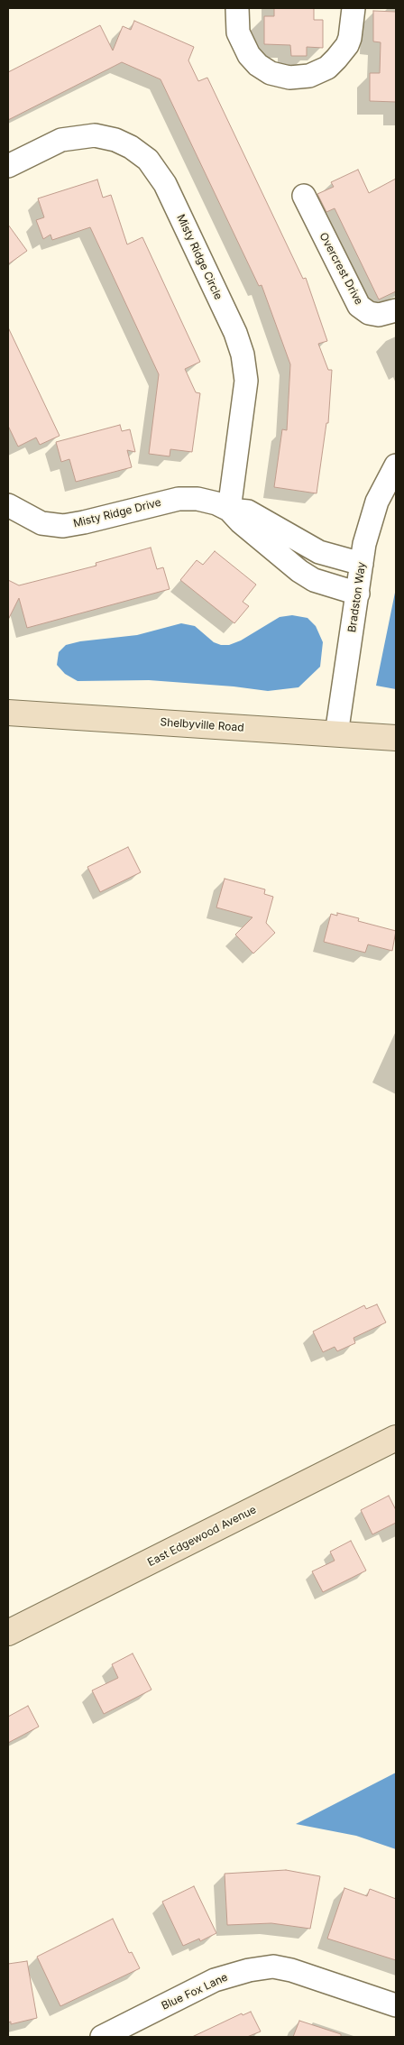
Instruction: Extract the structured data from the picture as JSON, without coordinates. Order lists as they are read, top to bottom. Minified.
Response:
{"streets":{"main road":["Shelbyville Road","East Edgewood Avenue"],"street":["Misty Ridge Circle","Overcrest Drive","Misty Ridge Drive","Bradston Way","Blue Fox Lane"]},"crossings":[["Misty Ridge Circle","Misty Ridge Drive"],["Misty Ridge Drive","Bradston Way"],["Bradston Way","Shelbyville Road"]]}
